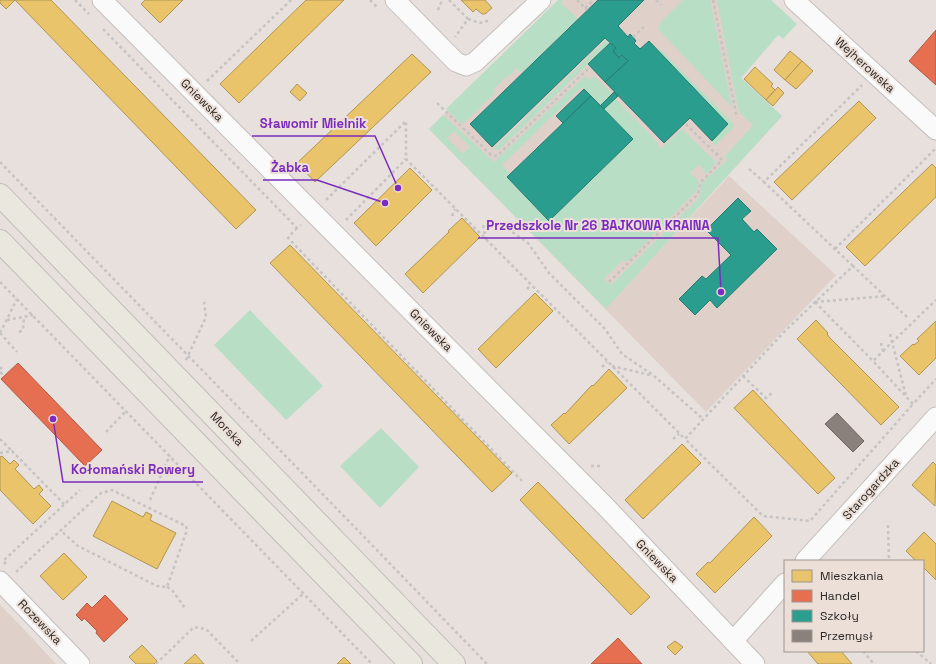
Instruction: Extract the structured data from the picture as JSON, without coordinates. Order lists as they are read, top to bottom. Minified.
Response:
{"streets":{"main road":["Morska"],"street":["Wejherowska","Gniewska","Starogardzka","Rozewska"]},"places":["Sławomir Mielnik","Żabka","Przedszkole Nr 26 BAJKOWA KRAINA","Kołomański Rowery"],"legend":["Mieszkania","Handel","Szkoły","Przemysł"]}
